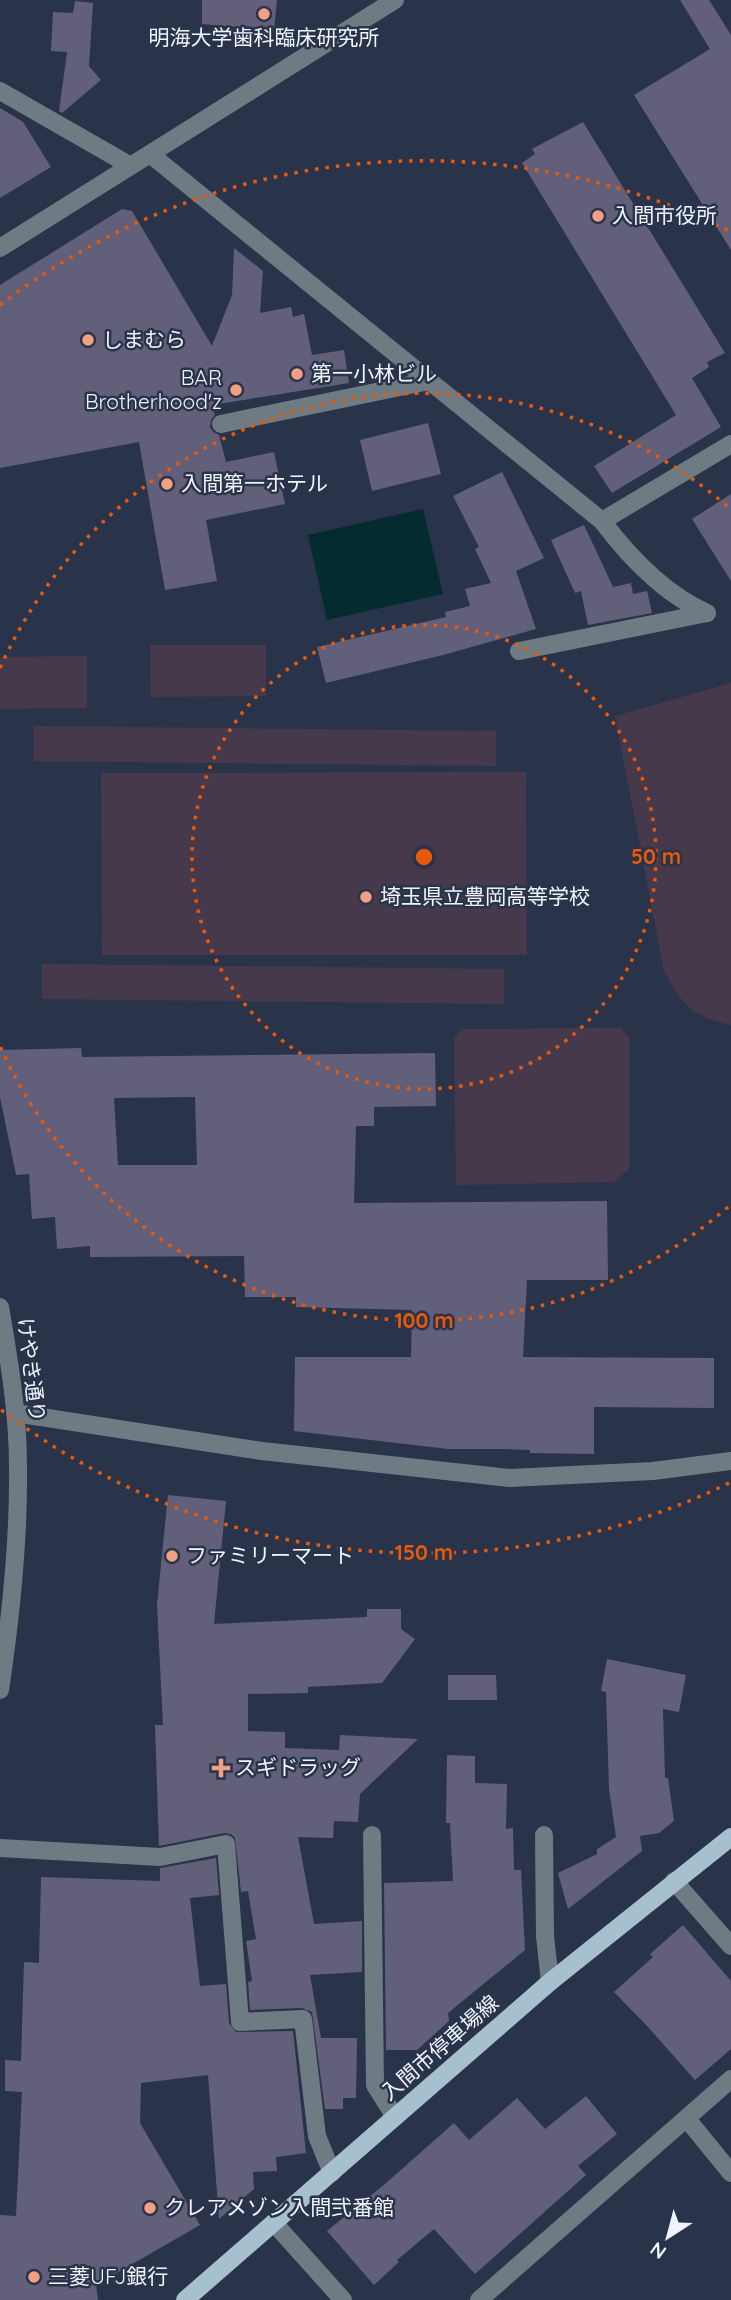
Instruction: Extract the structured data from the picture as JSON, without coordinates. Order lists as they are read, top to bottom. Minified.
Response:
{"streets":{"main road":["入間市停車場線"],"street":["けやき通り"]},"places":{"other":["明海大学歯科臨床研究所","入間市役所","しまむら","第一小林ビル","BAR Brotherhood'z","入間第一ホテル","埼玉県立豊岡高等学校","ファミリーマート","クレアメゾン入間弐番館","三菱UFJ銀行"],"health":["スギドラッグ"]},"north":"bottom left","rings":["50 m","100 m","150 m"]}
